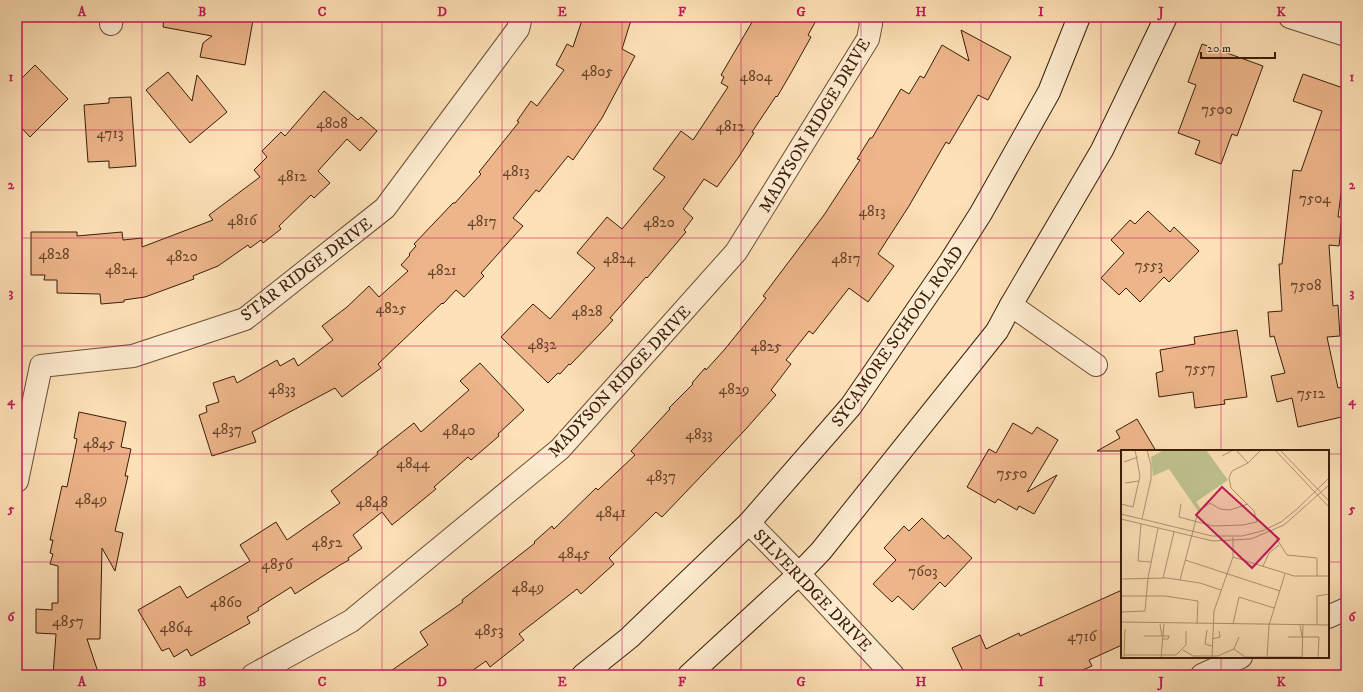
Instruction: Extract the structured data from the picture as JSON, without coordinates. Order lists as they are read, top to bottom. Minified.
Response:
{"streets":{"street":["MADYSON RIDGE DRIVE","STAR RIDGE DRIVE","SYCAMORE SCHOOL ROAD","SILVERIDGE DRIVE"]},"crossings":[["SYCAMORE SCHOOL ROAD","SILVERIDGE DRIVE"]],"house_numbers":["4805","4804","7500","4808","4812","4713","4813","4812","7504","4813","4816","4817","4820","4828","4820","4824","4817","7553","4824","4821","7508","4825","4828","4832","4825","7557","4833","4829","7512","4837","4840","4833","4845","4844","7550","4837","4849","4848","4841","4852","4845","4856","7603","4849","4860","4857","4864","4853","4716"],"scale_bar":"20 m","grid":{"columns":["A","B","C","D","E","F","G","H","I","J","K"],"rows":["1","2","3","4","5","6"]}}
